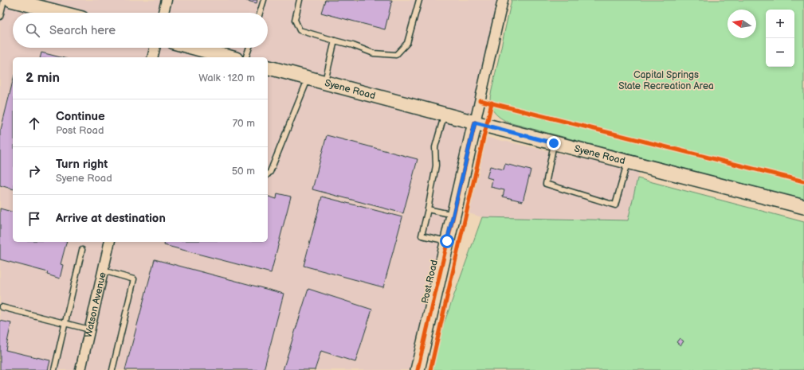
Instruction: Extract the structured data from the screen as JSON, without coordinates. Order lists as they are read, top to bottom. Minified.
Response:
{"streets":{"street":["Syene Road","Post Road","Watson Avenue"]},"crossings":[["Syene Road","Post Road"]],"parks":["Capital Springs State Recreation Area"],"north":"left","page":{"map_buttons":["+","−"],"search":"Search here","heading":["2 min","Walk · 120 m"],"list":[["Continue","Post Road","70 m"],["Turn right","Syene Road","50 m"],"Arrive at destination"]}}
